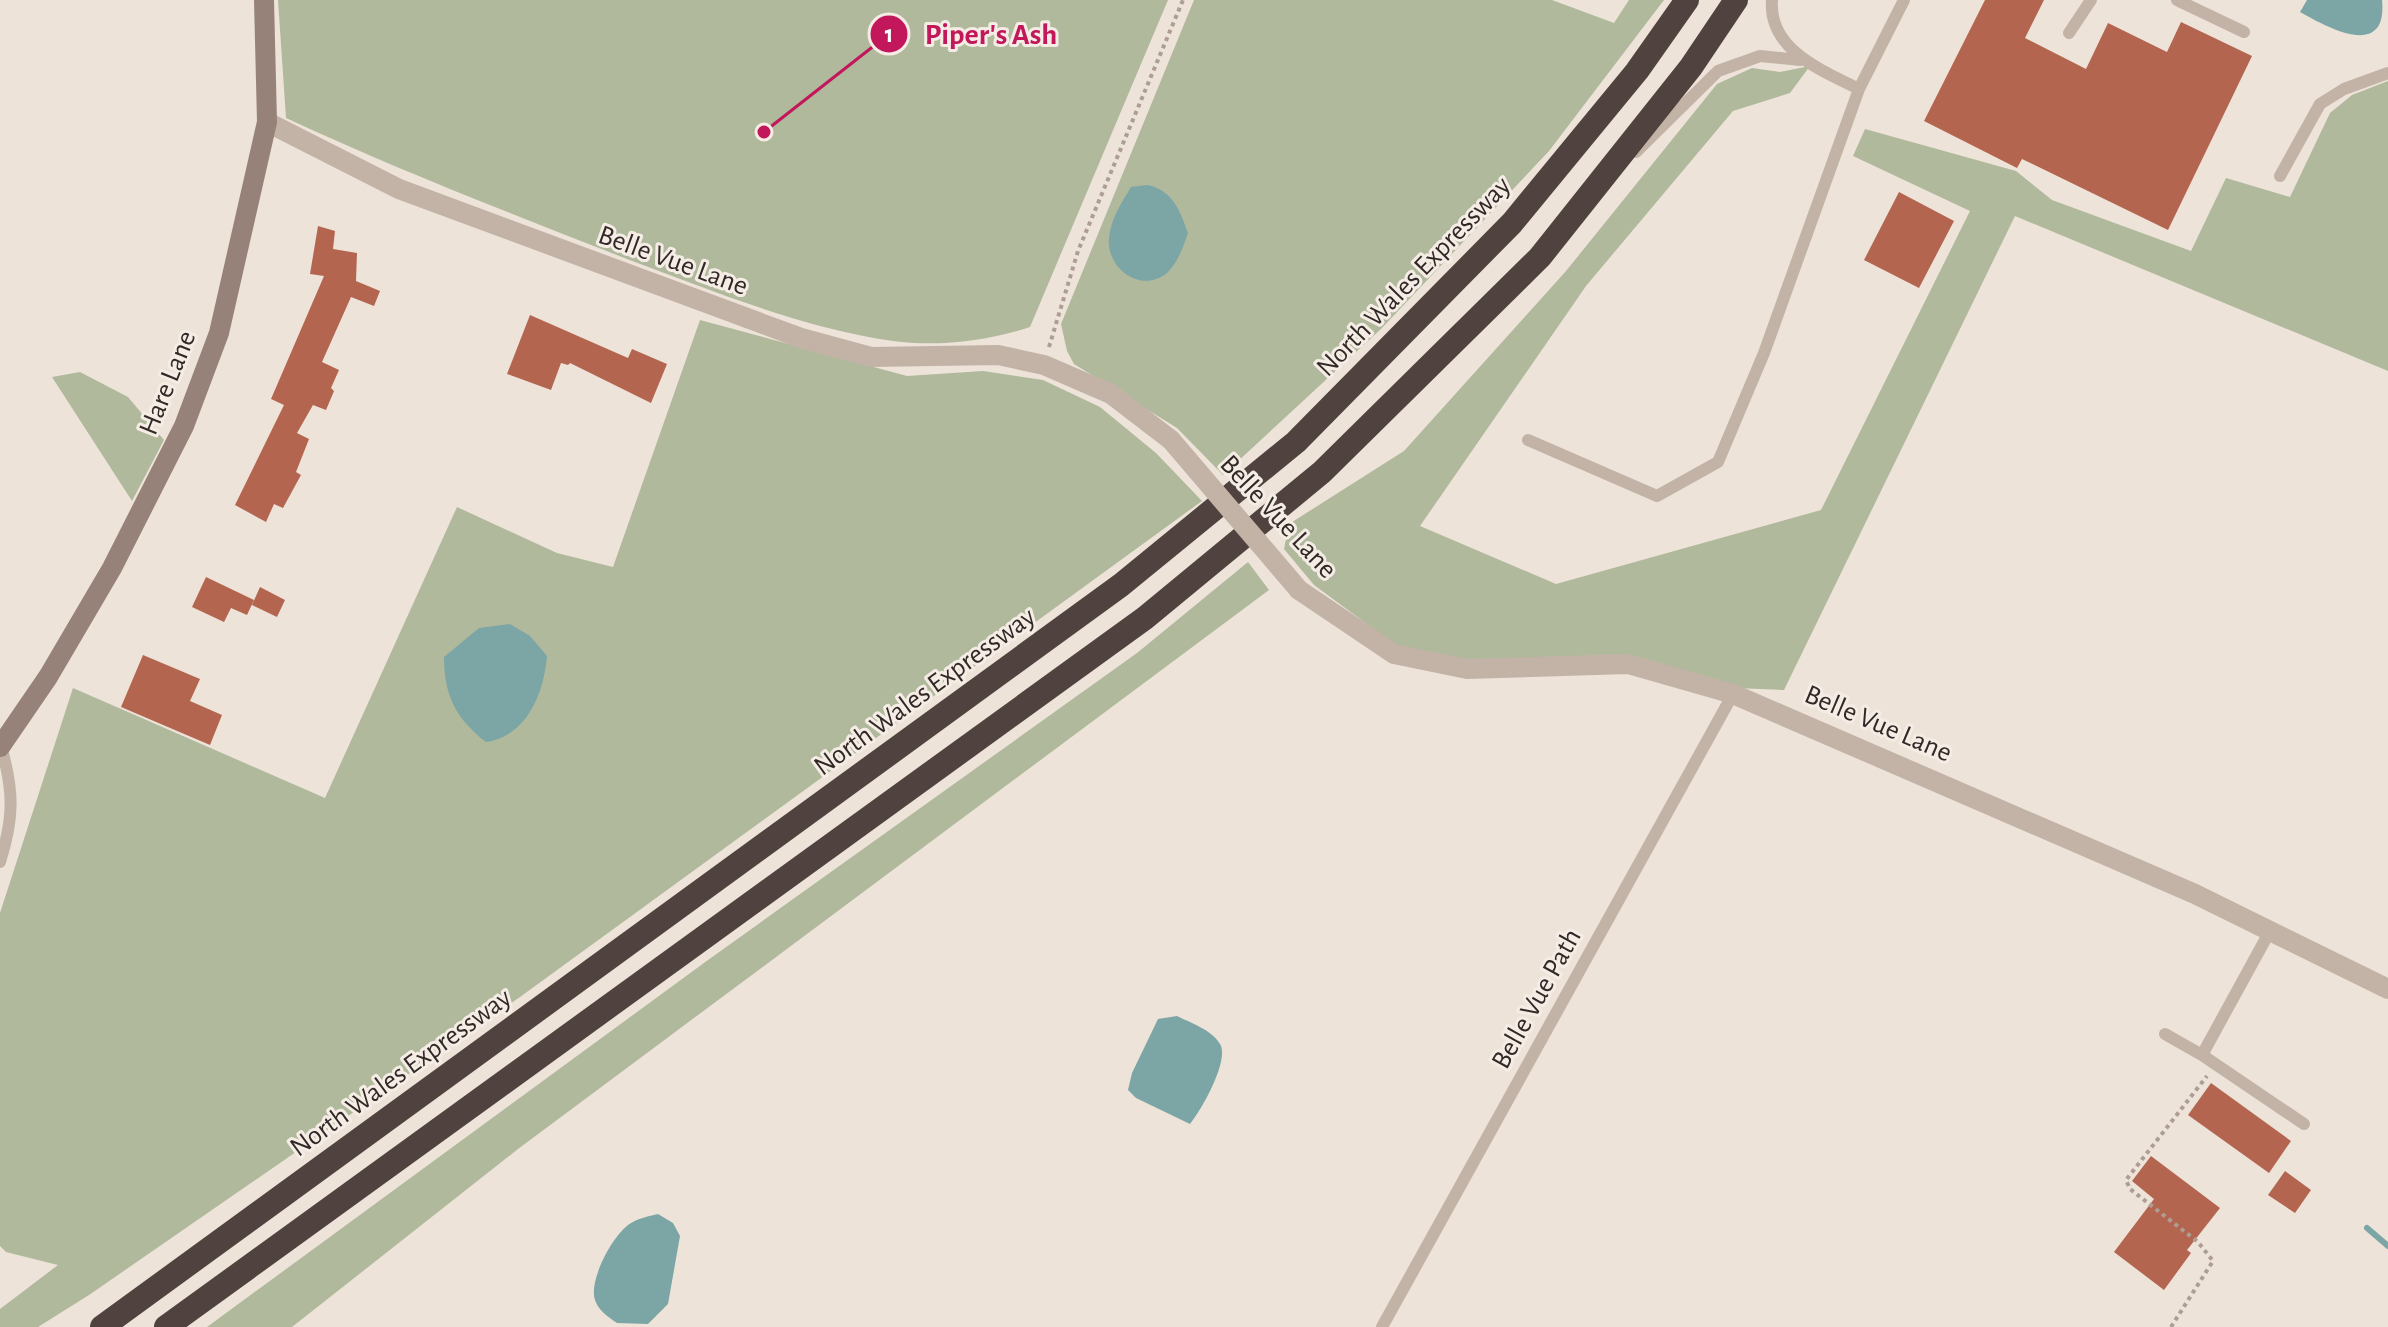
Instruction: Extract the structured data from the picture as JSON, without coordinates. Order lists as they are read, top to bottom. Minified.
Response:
{"streets":{"highway":["North Wales Expressway"],"street":["Belle Vue Lane","Hare Lane"],"lane":["Belle Vue Path"]},"crossings":[["Belle Vue Lane","Hare Lane"],["Belle Vue Lane","Belle Vue Path"]],"places":["Piper's Ash"]}
